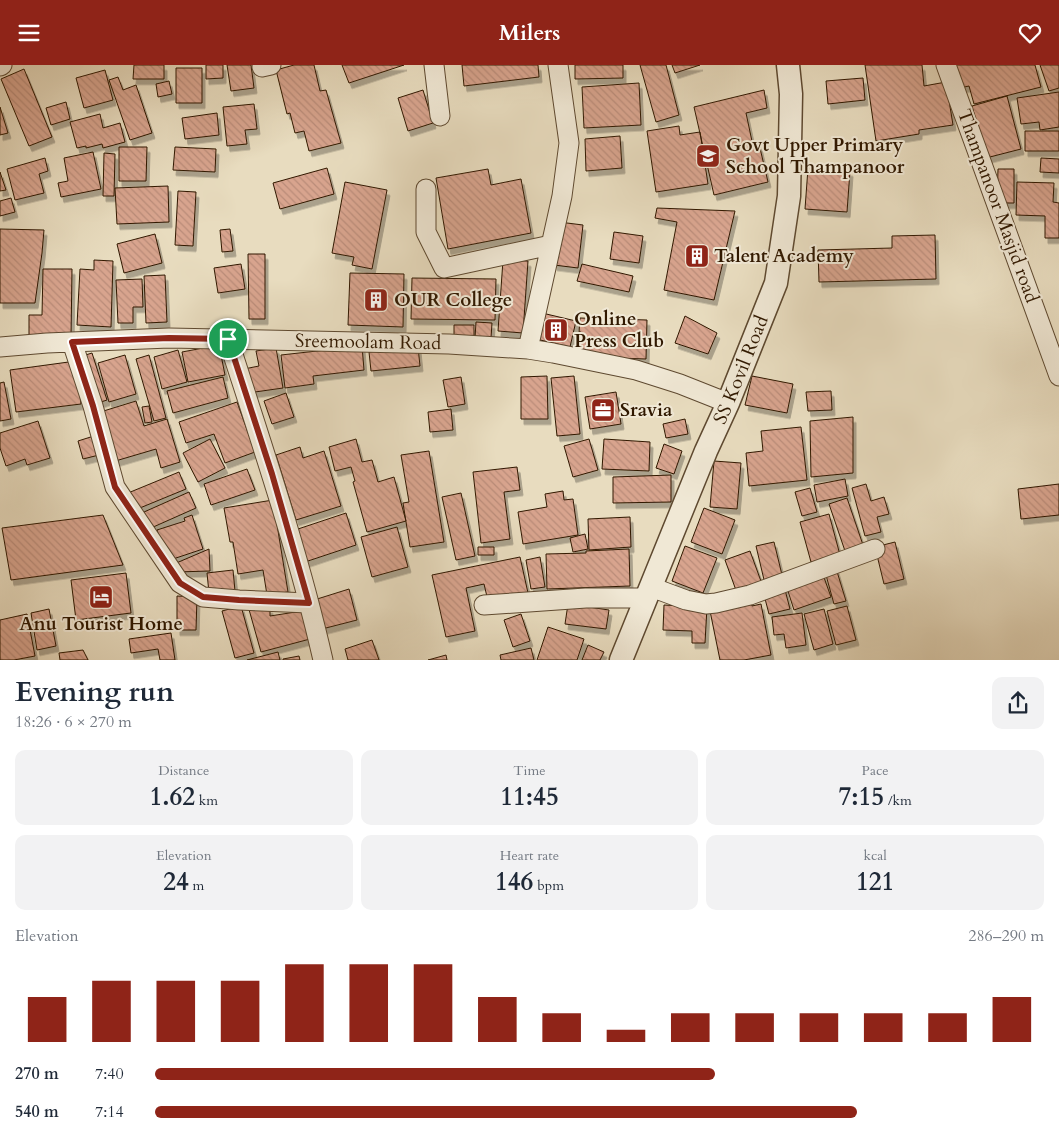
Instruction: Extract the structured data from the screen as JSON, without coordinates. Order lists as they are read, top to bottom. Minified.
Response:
{"streets":{"street":["Thampanoor Masjid road","Sreemoolam Road","SS Kovil Road"]},"crossings":[["Sreemoolam Road","SS Kovil Road"]],"places":{"school or university":["Govt Upper Primary School Thampanoor"],"building":["Talent Academy","OUR College","Online Press Club"],"office":["Sravia"],"hotel":["Anu Tourist Home"]},"page":{"header":"Milers","heading":["Evening run","18:26 · 6 × 270 m"],"stats":[["Distance","1.62 km"],["Time","11:45"],["Pace","7:15 /km"],["Elevation","24 m"],["Heart rate","146 bpm"],["kcal","121"]],"chart":["Elevation","286–290 m"],"list":[{"name":"270 m","note":"7:40"},{"name":"540 m","note":"7:14"}]}}
